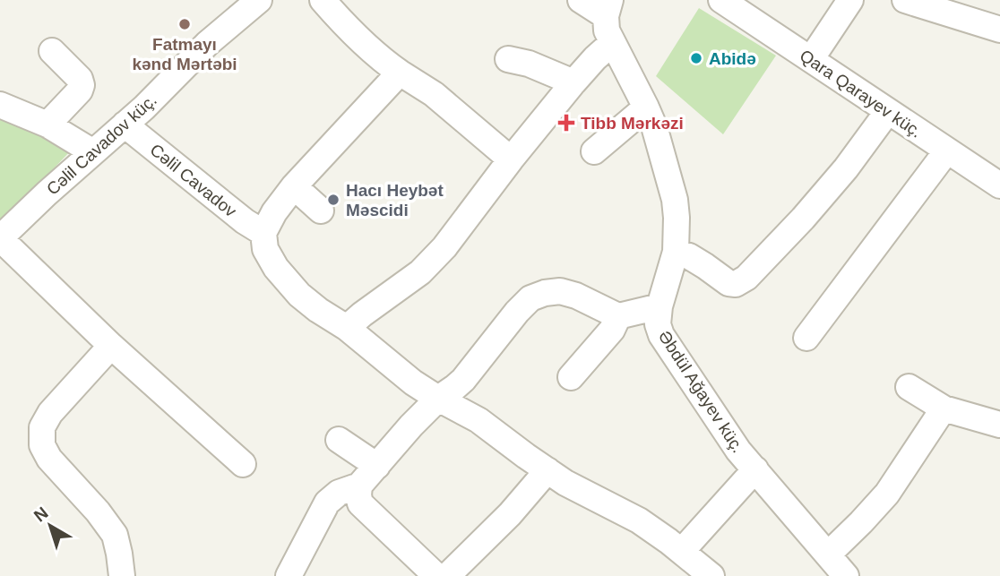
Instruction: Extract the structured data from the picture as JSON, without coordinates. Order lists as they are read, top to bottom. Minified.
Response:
{"streets":{"street":["Qara Qarayev küç.","Cəlil Cavadov küç.","Cəlil Cavadov","Əbdül Ağayev küç."]},"crossings":[["Cəlil Cavadov küç.","Cəlil Cavadov"]],"places":{"other":["Fatmayı kənd Mərtəbi","Abidə","Hacı Heybət Məscidi"],"health":["Tibb Mərkəzi"]},"north":"top left"}
